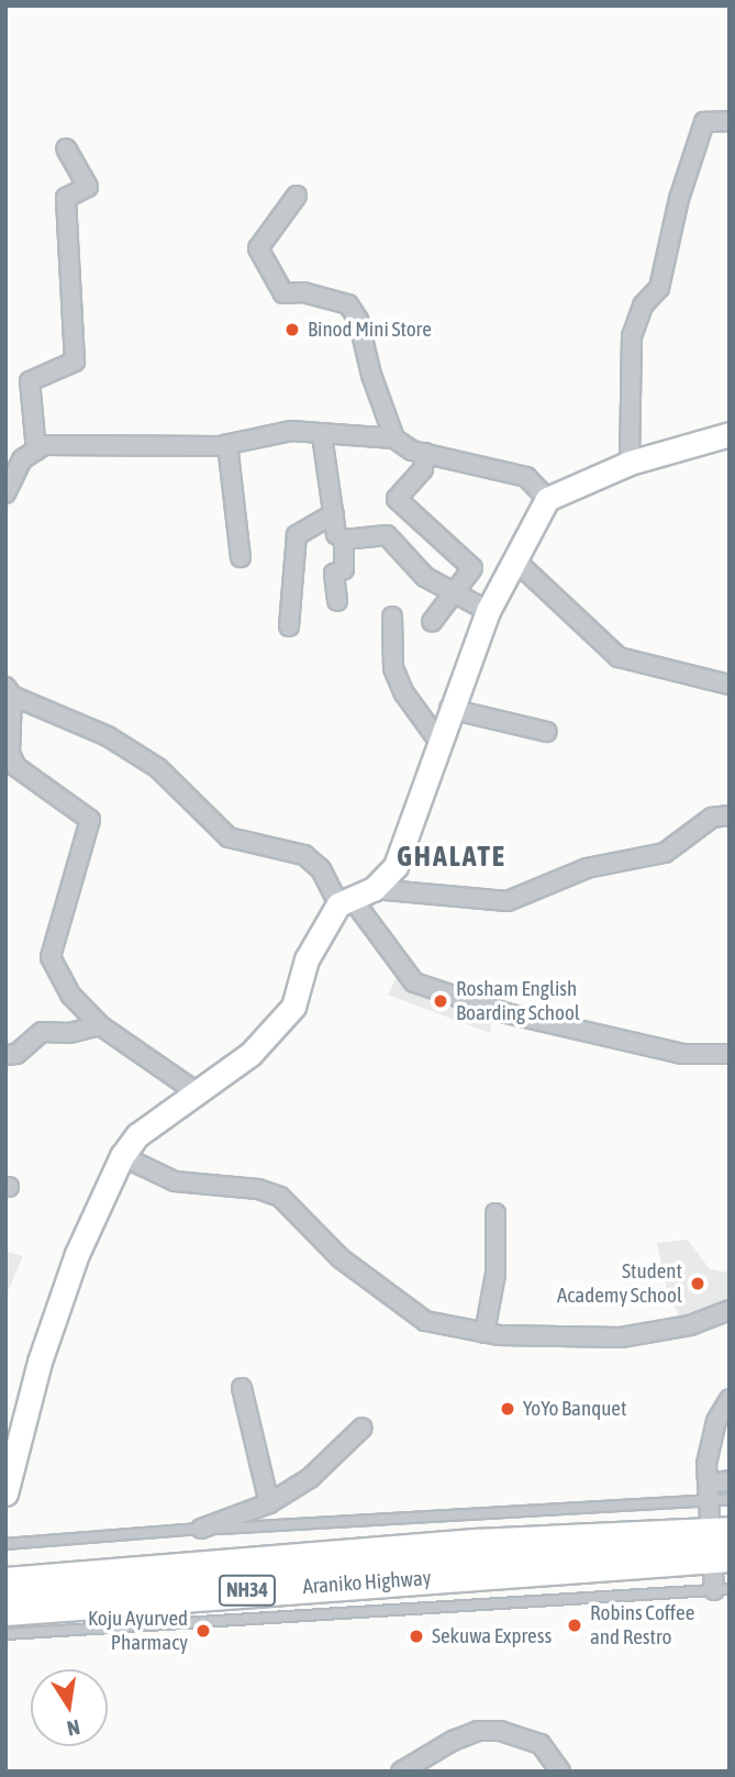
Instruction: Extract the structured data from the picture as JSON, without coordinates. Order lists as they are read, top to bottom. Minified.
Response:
{"streets":{"highway":["Araniko Highway","NH34"]},"districts":["GHALATE"],"places":["Binod Mini Store","Rosham English Boarding School","Student Academy School","YoYo Banquet","Robins Coffee and Restro","Koju Ayurved Pharmacy","Sekuwa Express"],"north":"bottom"}
